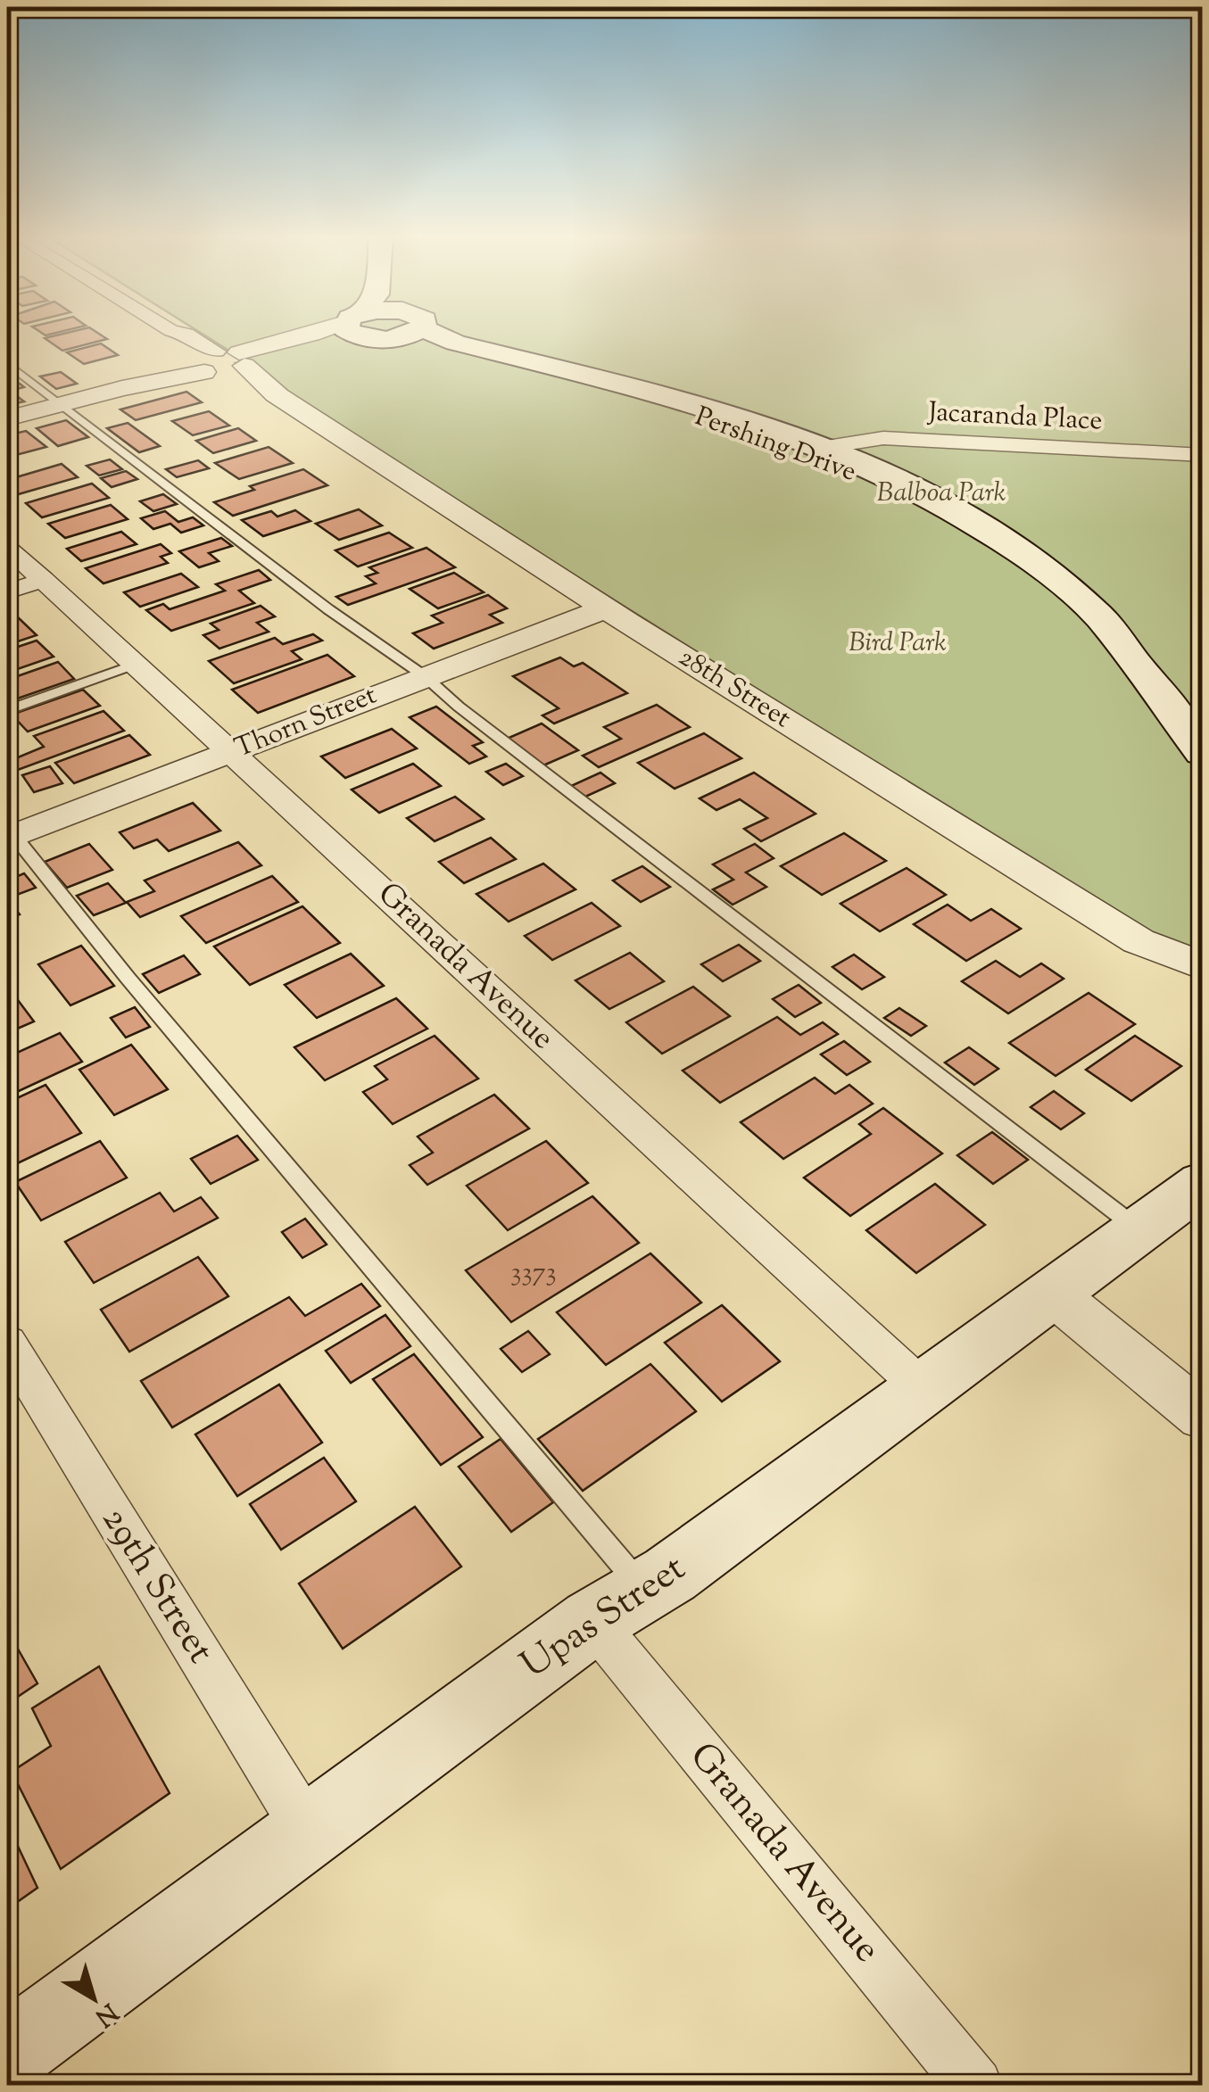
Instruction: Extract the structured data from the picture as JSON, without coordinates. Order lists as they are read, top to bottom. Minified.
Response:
{"streets":{"main road":["Pershing Drive","Upas Street"],"street":["Jacaranda Place","28th Street","Thorn Street","Granada Avenue","29th Street"]},"crossings":[["Jacaranda Place","Pershing Drive"],["28th Street","Thorn Street"],["Thorn Street","Granada Avenue"],["Granada Avenue","Upas Street"],["29th Street","Upas Street"]],"parks":["Balboa Park","Bird Park"],"house_numbers":["3373"],"north":"bottom right"}
